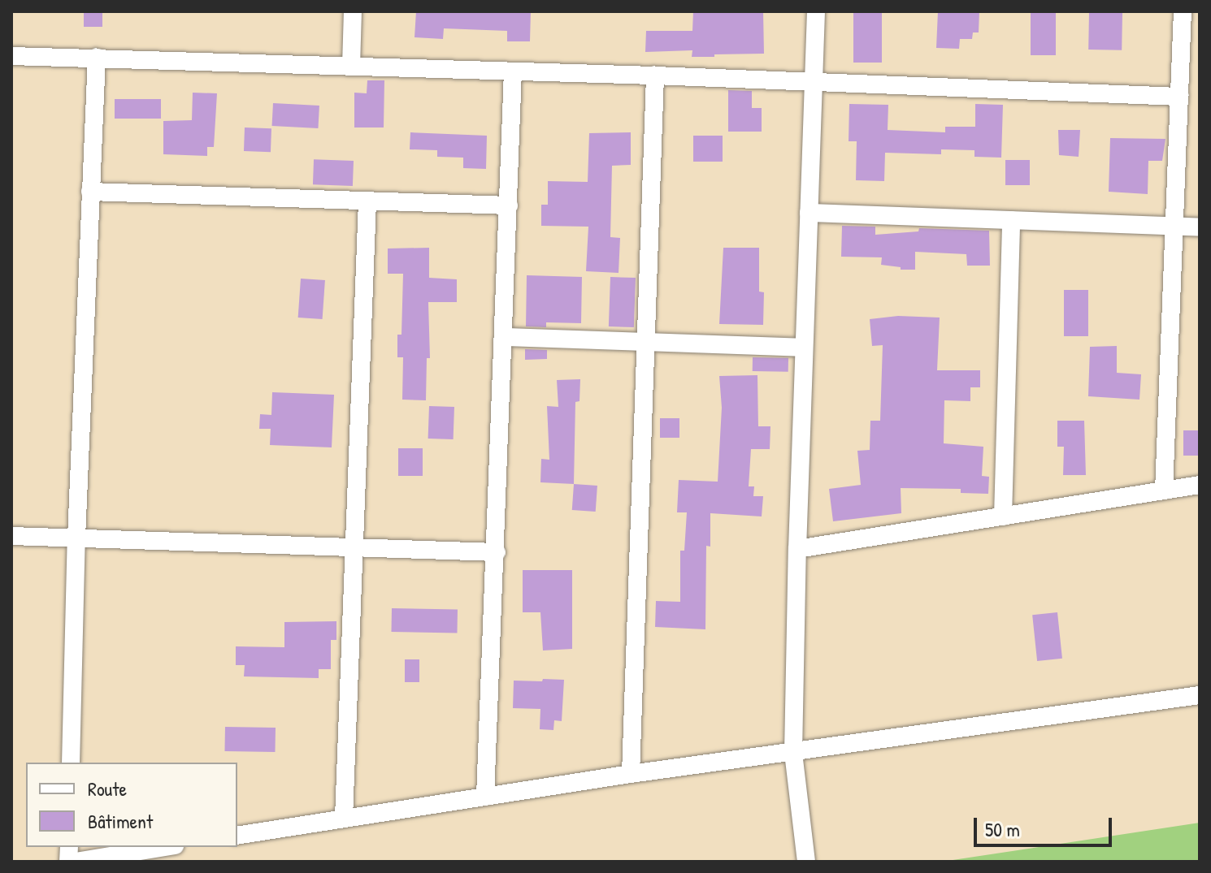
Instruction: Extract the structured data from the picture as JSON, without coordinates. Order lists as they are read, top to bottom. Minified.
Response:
{"legend":["Route","Bâtiment"],"scale_bar":"50 m"}
